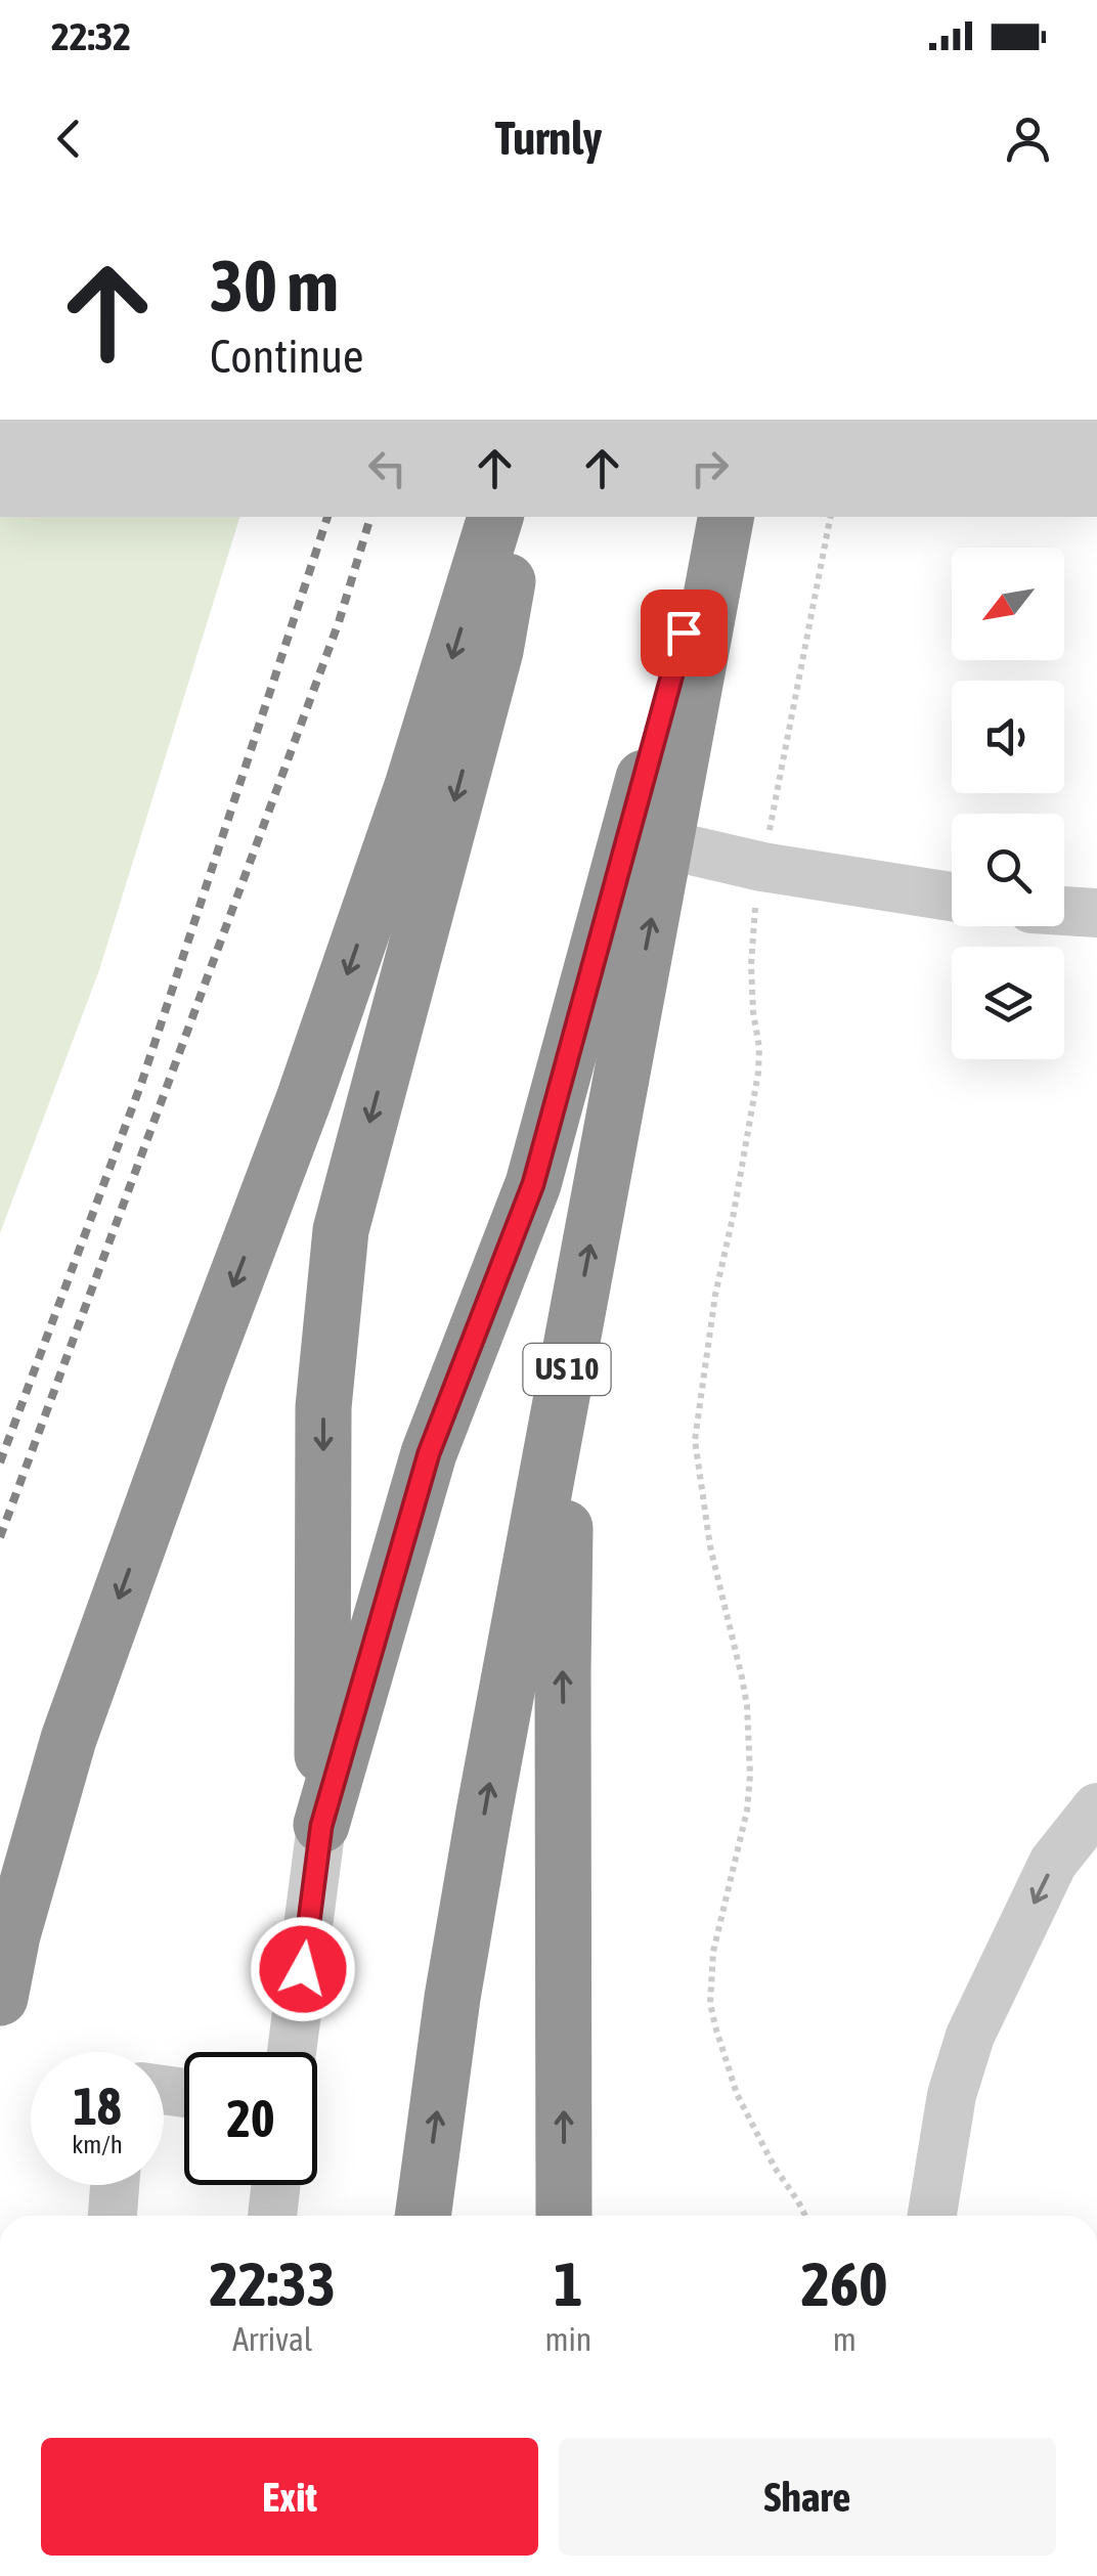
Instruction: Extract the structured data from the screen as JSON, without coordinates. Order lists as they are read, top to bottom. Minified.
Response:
{"streets":{"highway":["US 10"]},"north":"bottom left","page":{"status":"22:32","header":"Turnly","turn":["30 m","Continue"],"speed":"18 km/h","limit":"20","eta":["22:33","Arrival","1","min","260","m"],"buttons":["Exit","Share"]}}
